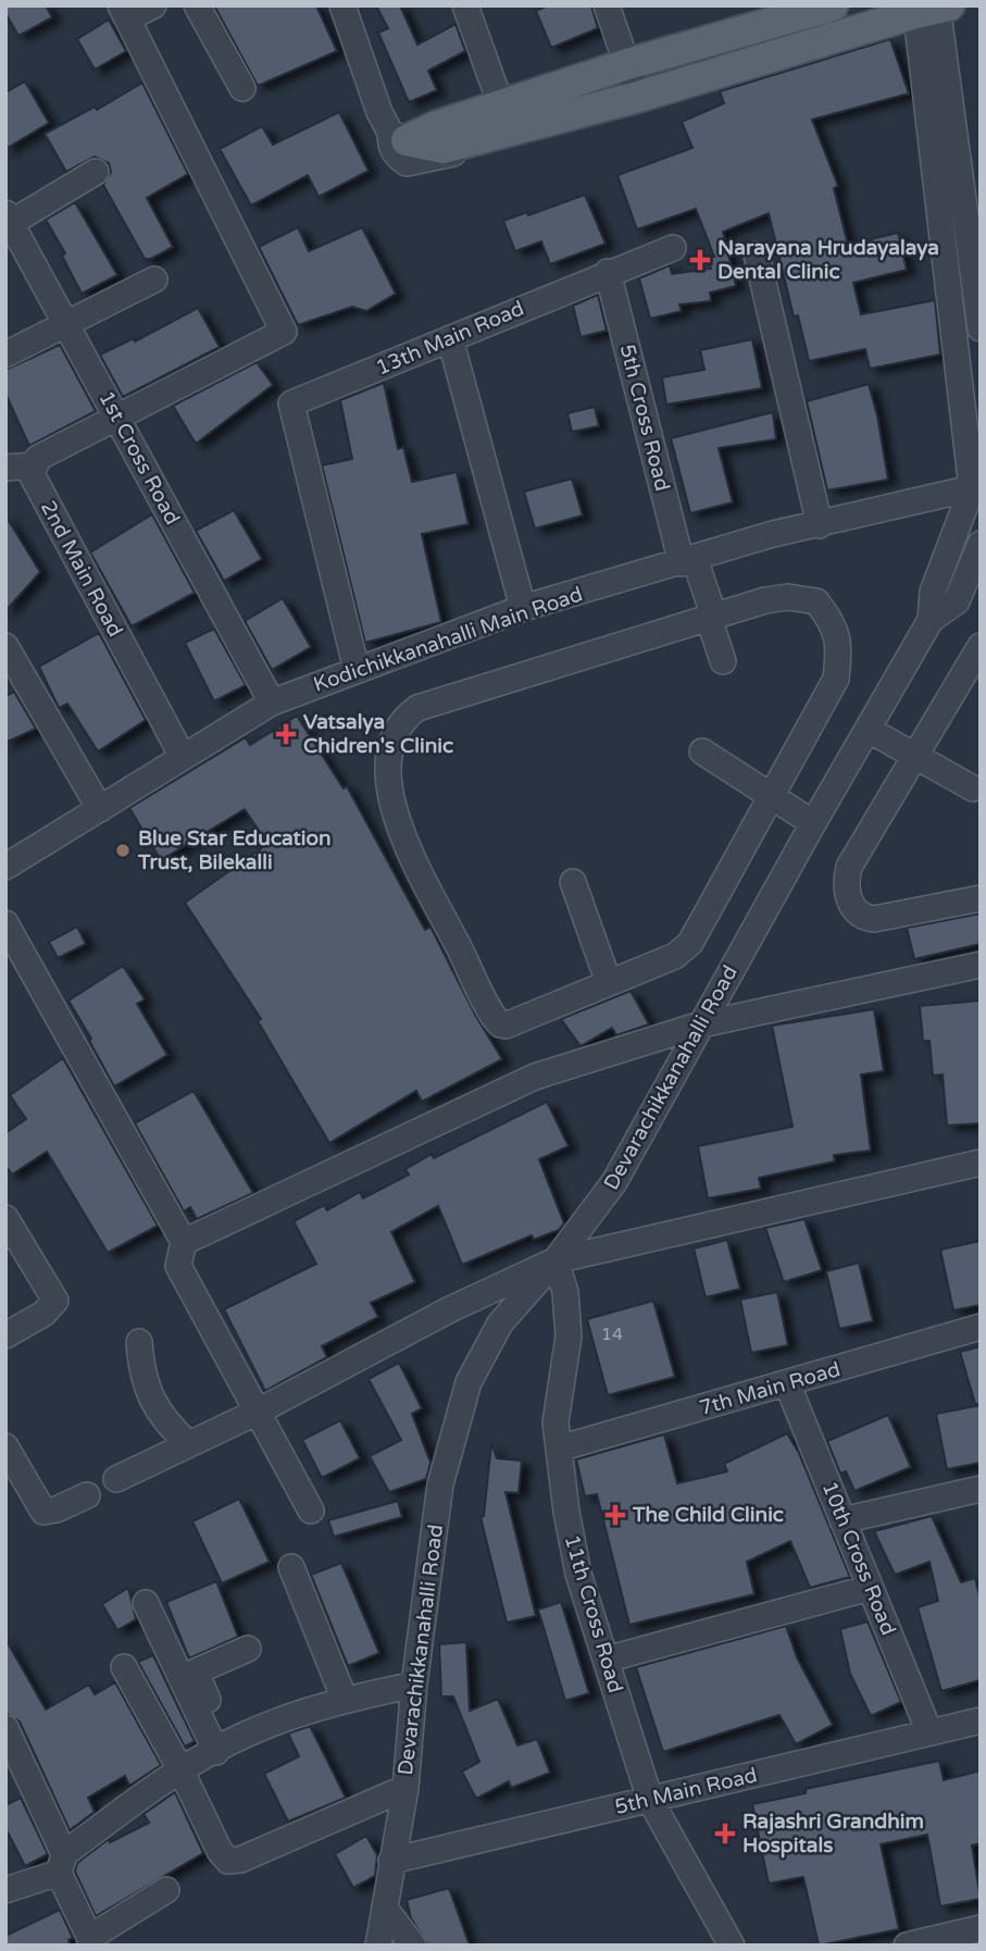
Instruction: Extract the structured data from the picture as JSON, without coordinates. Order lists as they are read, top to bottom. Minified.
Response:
{"streets":{"street":["13th Main Road","5th Cross Road","1st Cross Road","2nd Main Road","Kodichikkanahalli Main Road","Devarachikkanahalli Road","7th Main Road","10th Cross Road","11th Cross Road","5th Main Road"]},"crossings":[["13th Main Road","5th Cross Road"],["13th Main Road","Kodichikkanahalli Main Road"],["5th Cross Road","Kodichikkanahalli Main Road"],["1st Cross Road","Kodichikkanahalli Main Road"],["2nd Main Road","Kodichikkanahalli Main Road"],["Kodichikkanahalli Main Road","Devarachikkanahalli Road"],["Devarachikkanahalli Road","11th Cross Road"],["Devarachikkanahalli Road","5th Main Road"],["7th Main Road","10th Cross Road"],["7th Main Road","11th Cross Road"],["10th Cross Road","5th Main Road"],["11th Cross Road","5th Main Road"]],"places":{"health":["Narayana Hrudayalaya Dental Clinic","Vatsalya Chidren's Clinic","The Child Clinic","Rajashri Grandhim Hospitals"],"other":["Blue Star Education Trust, Bilekalli"]},"house_numbers":["14"]}
